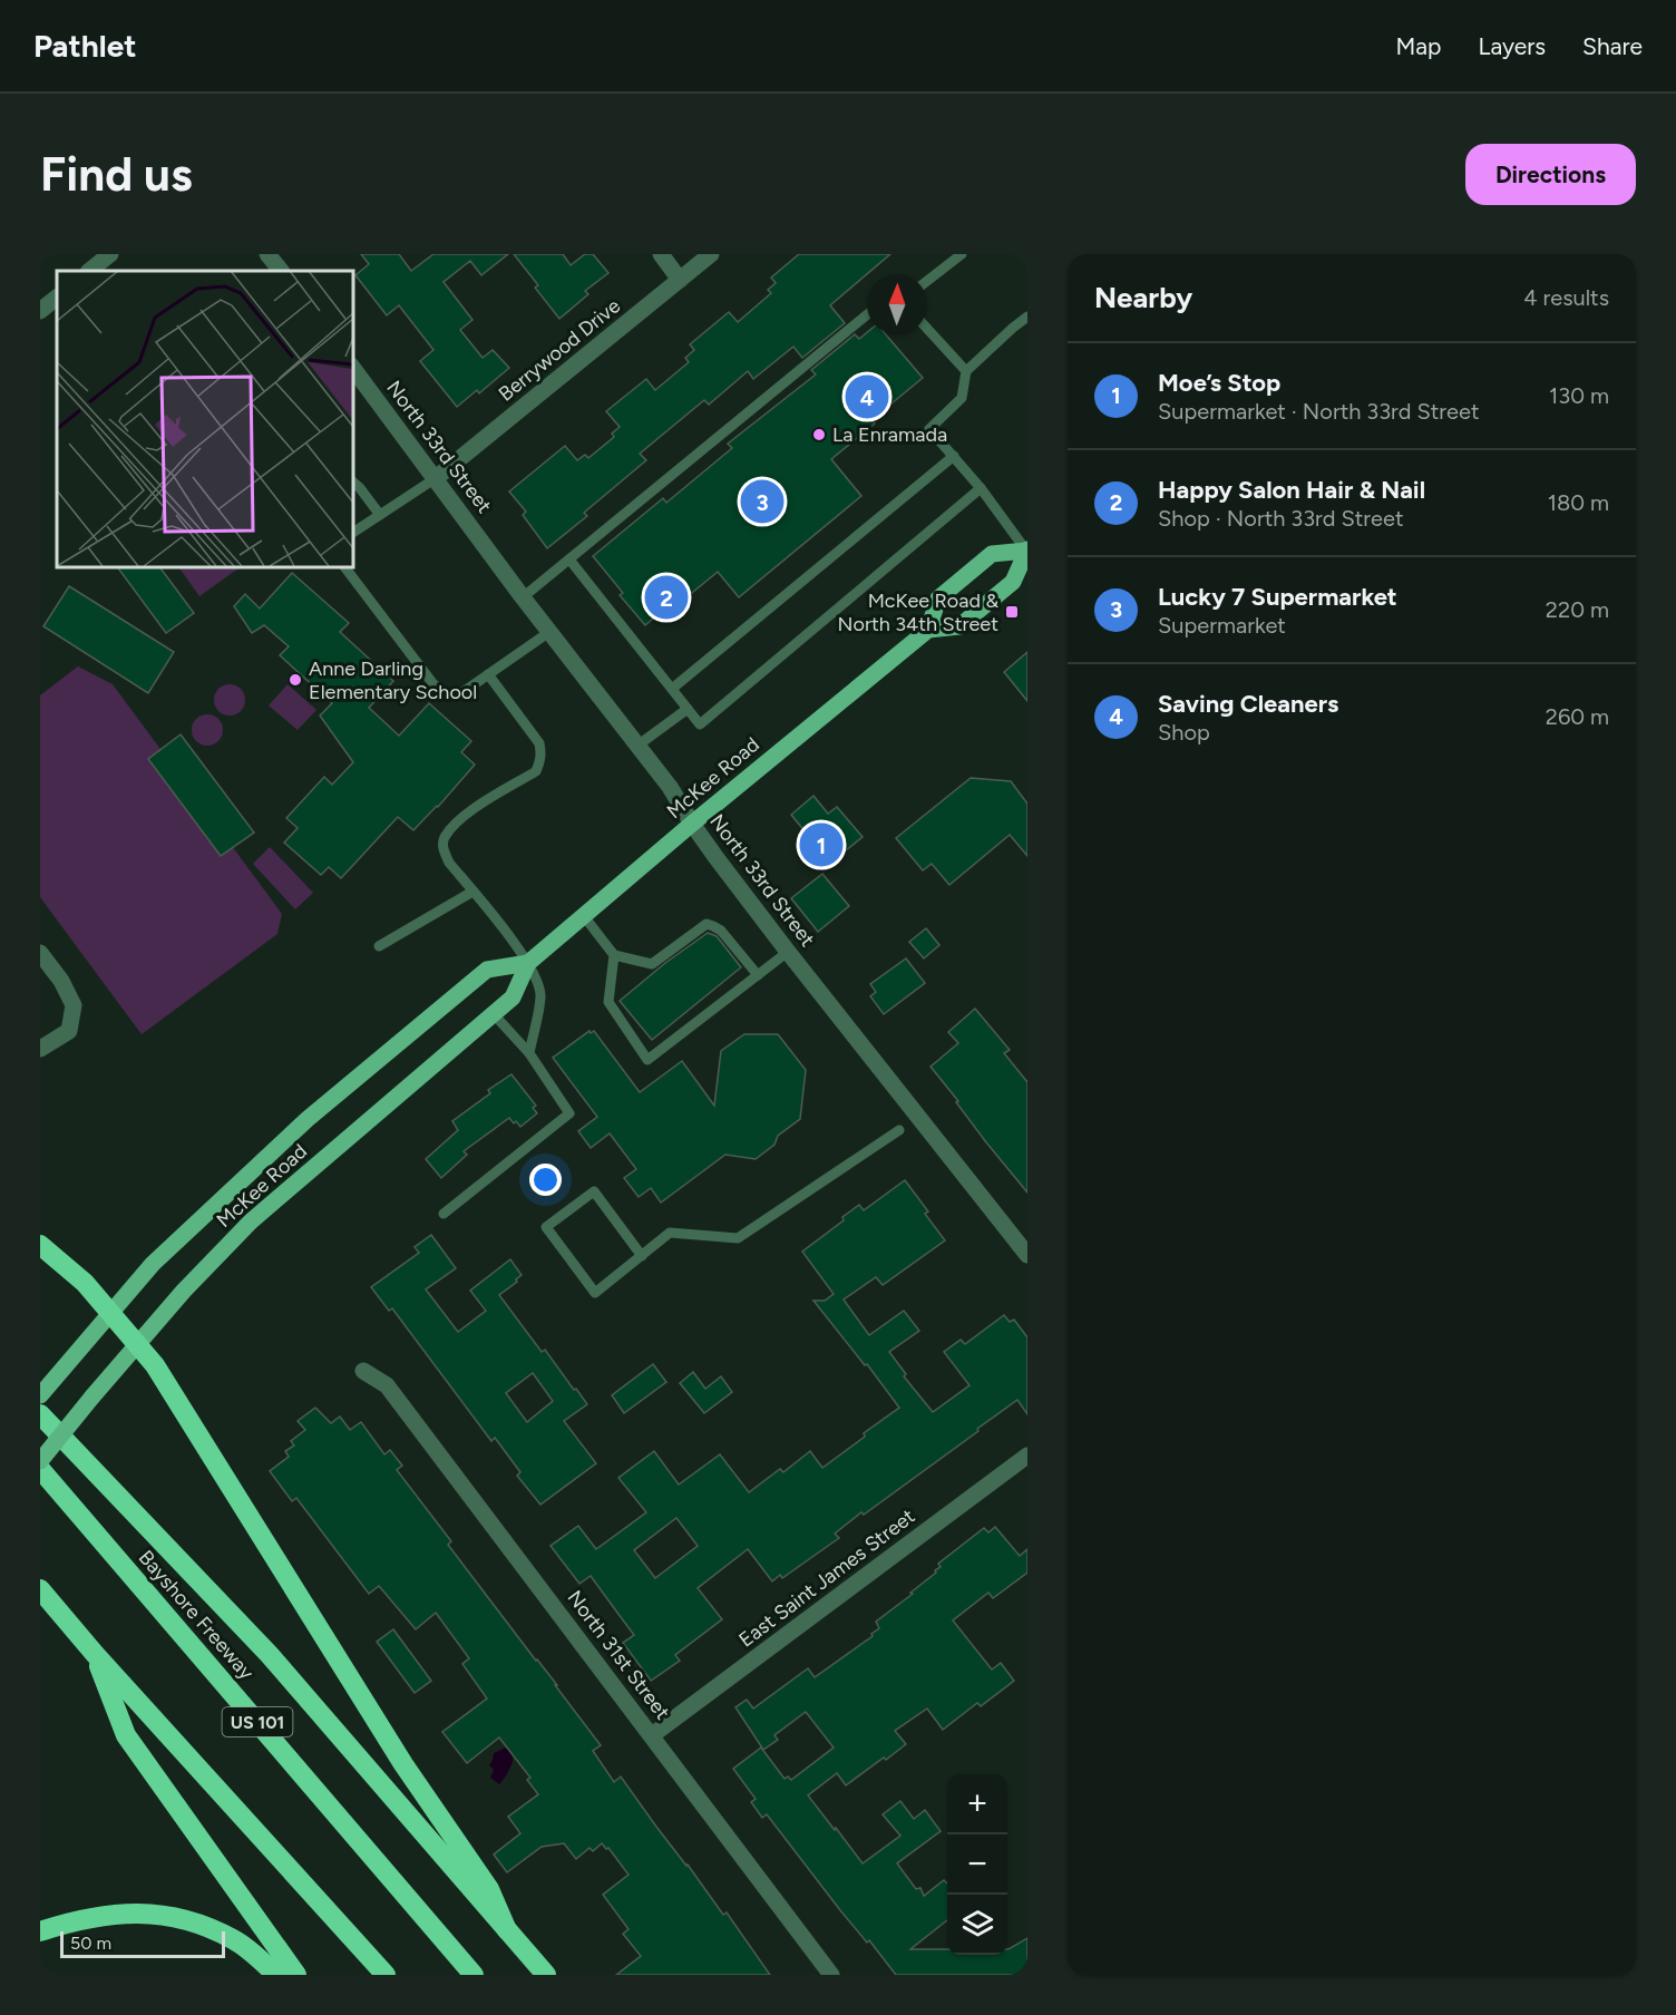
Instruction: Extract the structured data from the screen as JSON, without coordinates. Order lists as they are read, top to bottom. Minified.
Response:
{"streets":{"highway":["Bayshore Freeway","US 101"],"main road":["McKee Road"],"street":["Berrywood Drive","North 33rd Street","East Saint James Street","North 31st Street"]},"crossings":[["Berrywood Drive","North 33rd Street"],["North 33rd Street","McKee Road"],["East Saint James Street","North 31st Street"]],"places":{"other":["La Enramada","Anne Darling Elementary School"],"transit":["McKee Road & North 34th Street"]},"scale_bar":"50 m","north":"top","page":{"header":"Pathlet","nav":["Map","Layers","Share"],"buttons":"Directions","title":"Find us","heading":["Nearby","4 results"],"list":[{"mark":"1","name":"Moe’s Stop","note":"Supermarket · North 33rd Street","value":"130 m"},{"mark":"2","name":"Happy Salon Hair & Nail","note":"Shop · North 33rd Street","value":"180 m"},{"mark":"3","name":"Lucky 7 Supermarket","note":"Supermarket","value":"220 m"},{"mark":"4","name":"Saving Cleaners","note":"Shop","value":"260 m"}],"pins":["4","3","2","1"],"map_buttons":["+","−"],"scale":"50 m"}}
